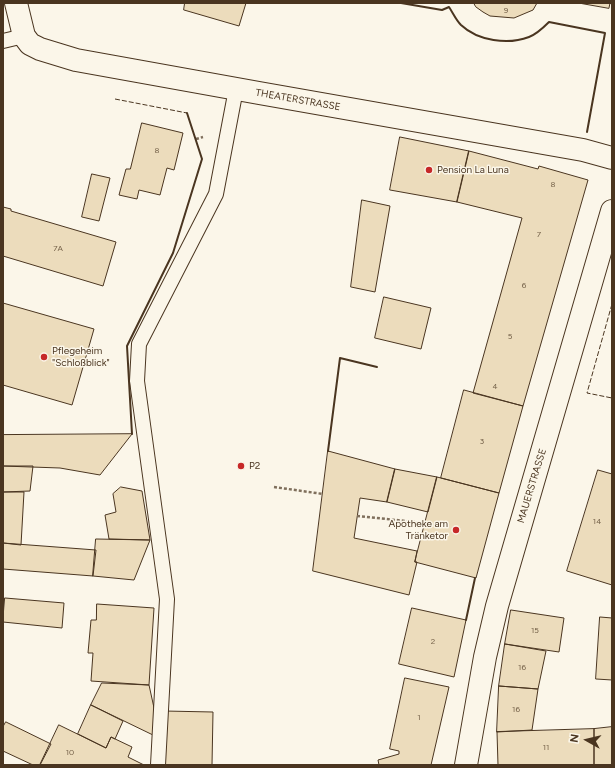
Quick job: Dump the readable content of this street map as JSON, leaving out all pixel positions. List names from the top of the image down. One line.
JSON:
{"streets":{"street":["THEATERSTRASSE","MAUERSTRASSE"]},"places":["Pension La Luna","Pflegeheim \"Schloßblick\"","P2","Apotheke am Tränketor"],"house_numbers":["9","8","8","7","7A","6","5","4","3","14","15","2","16","16","1","11","10"],"north":"left"}
